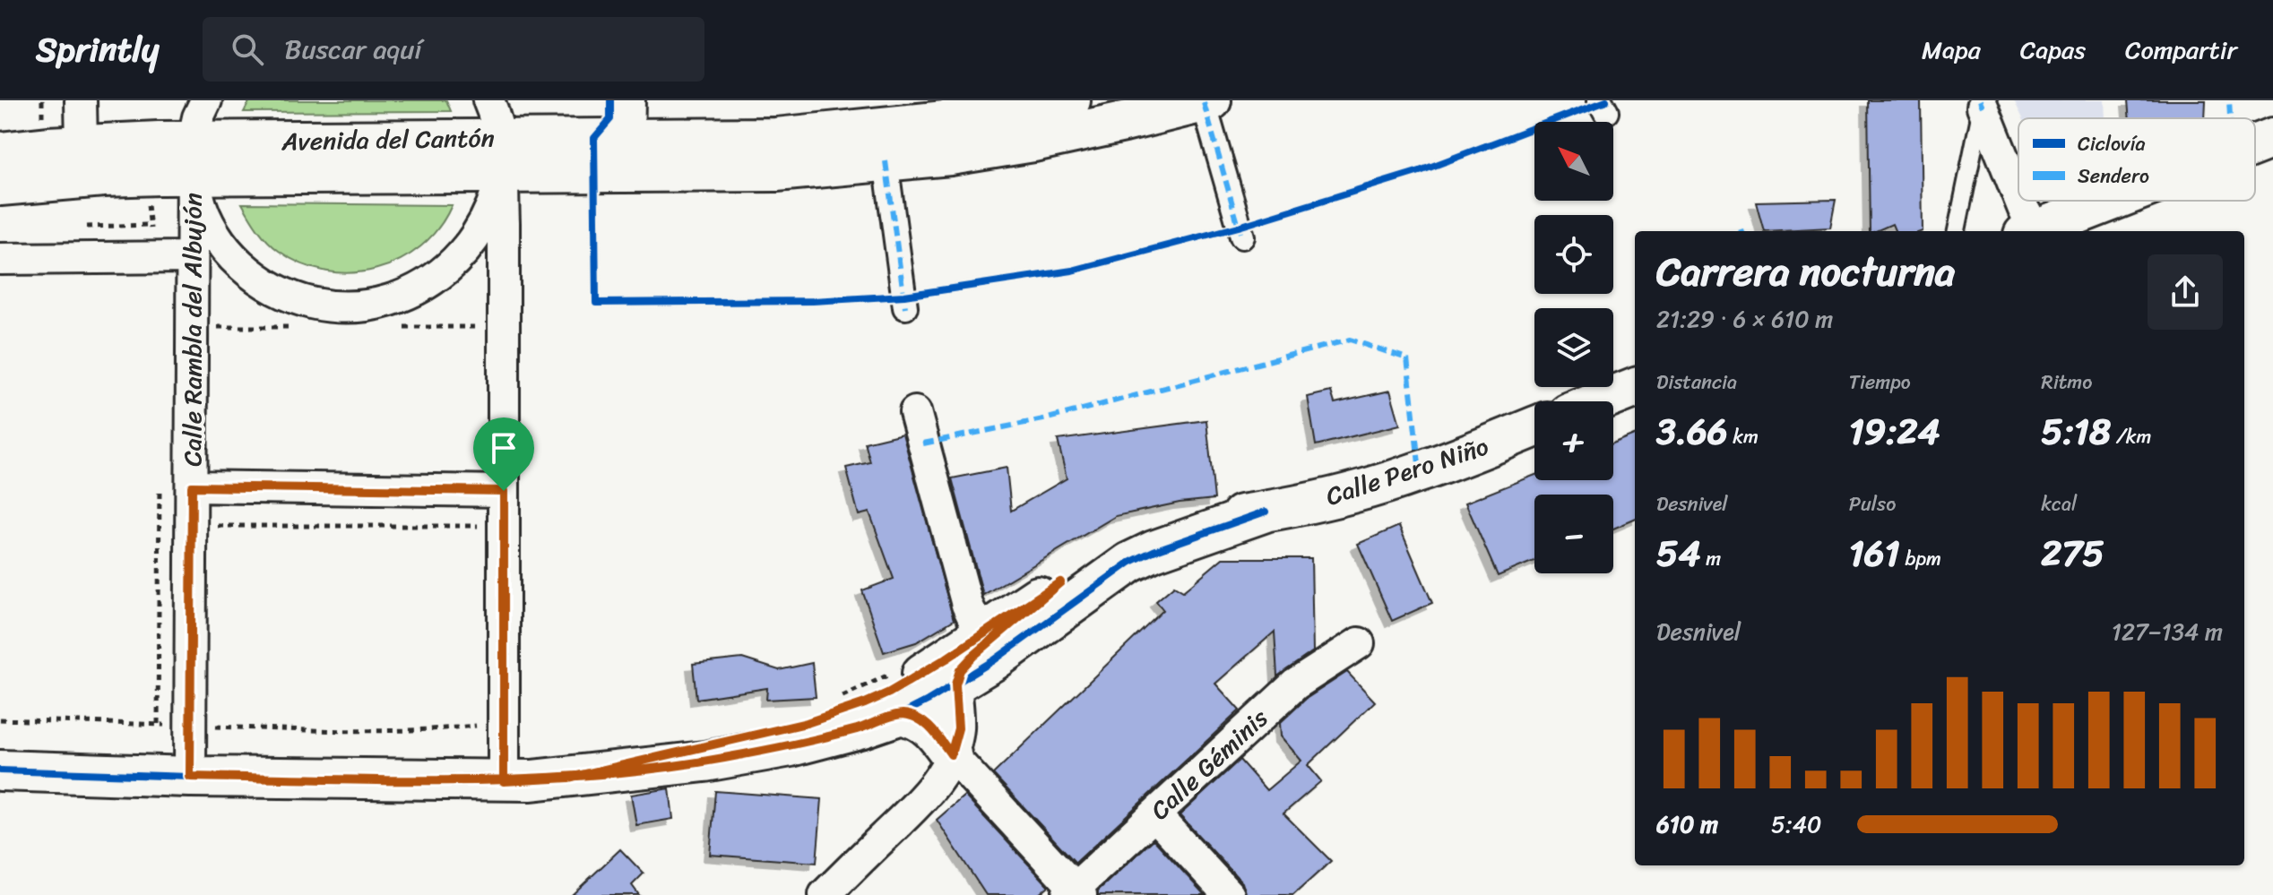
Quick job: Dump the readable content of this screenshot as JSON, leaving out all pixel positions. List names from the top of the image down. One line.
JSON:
{"streets":{"street":["Avenida del Cantón","Calle Rambla del Albujón","Calle Pero Niño","Calle Géminis"]},"crossings":[["Avenida del Cantón","Calle Rambla del Albujón"],["Calle Rambla del Albujón","Calle Pero Niño"]],"legend":["Ciclovía","Sendero"],"north":"top left","page":{"header":"Sprintly","search":"Buscar aquí","nav":["Mapa","Capas","Compartir"],"map_buttons":["+","−"],"heading":["Carrera nocturna","21:29 · 6 × 610 m"],"stats":[["Distancia","3.66 km"],["Tiempo","19:24"],["Ritmo","5:18 /km"],["Desnivel","54 m"],["Pulso","161 bpm"],["kcal","275"]],"chart":["Desnivel","127–134 m"],"list":[{"name":"610 m","note":"5:40"}]}}
